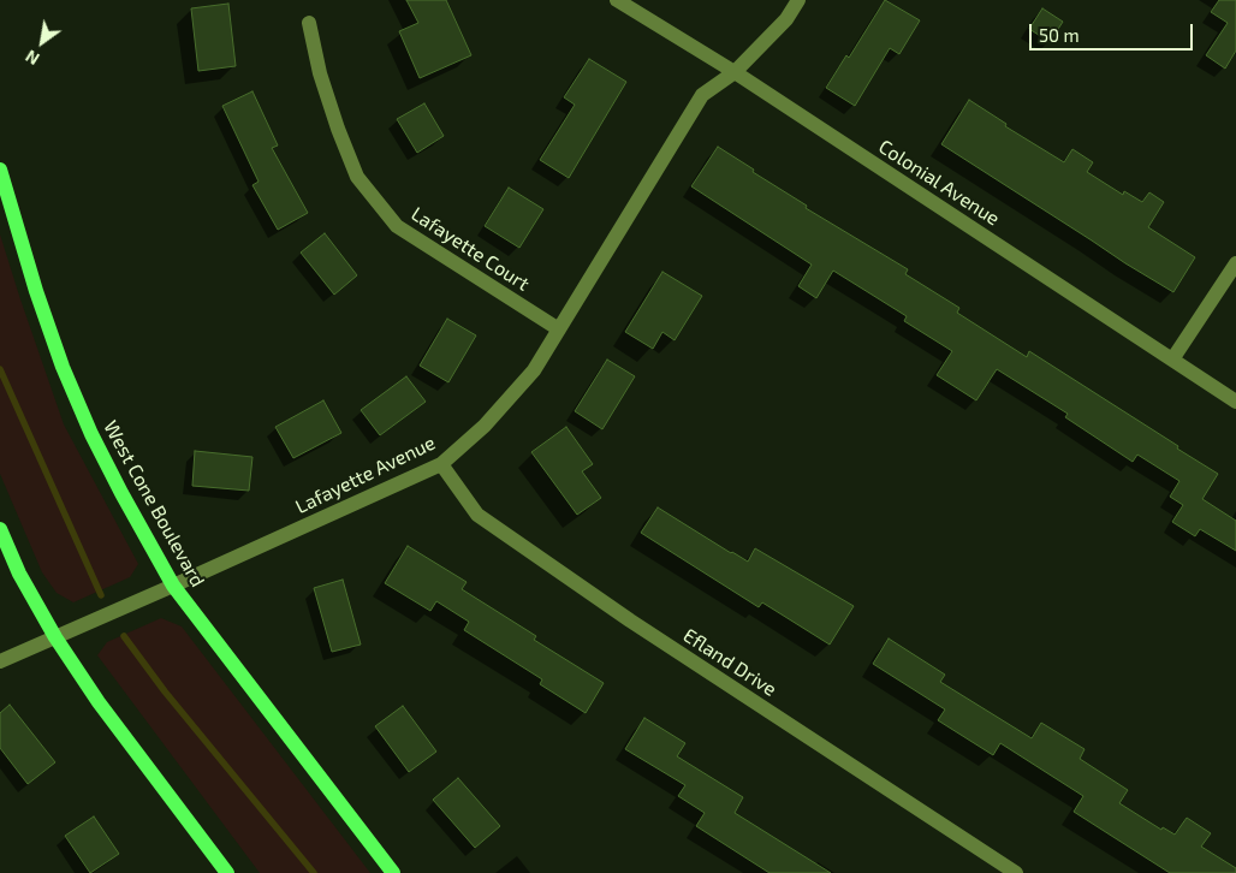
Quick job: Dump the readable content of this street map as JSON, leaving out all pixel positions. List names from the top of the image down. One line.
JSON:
{"streets":{"main road":["West Cone Boulevard"],"street":["Colonial Avenue","Lafayette Court","Lafayette Avenue","Efland Drive"]},"crossings":[["Colonial Avenue","Lafayette Avenue"],["Lafayette Court","Lafayette Avenue"],["Lafayette Avenue","West Cone Boulevard"],["Lafayette Avenue","Efland Drive"]],"scale_bar":"50 m","north":"bottom left"}
